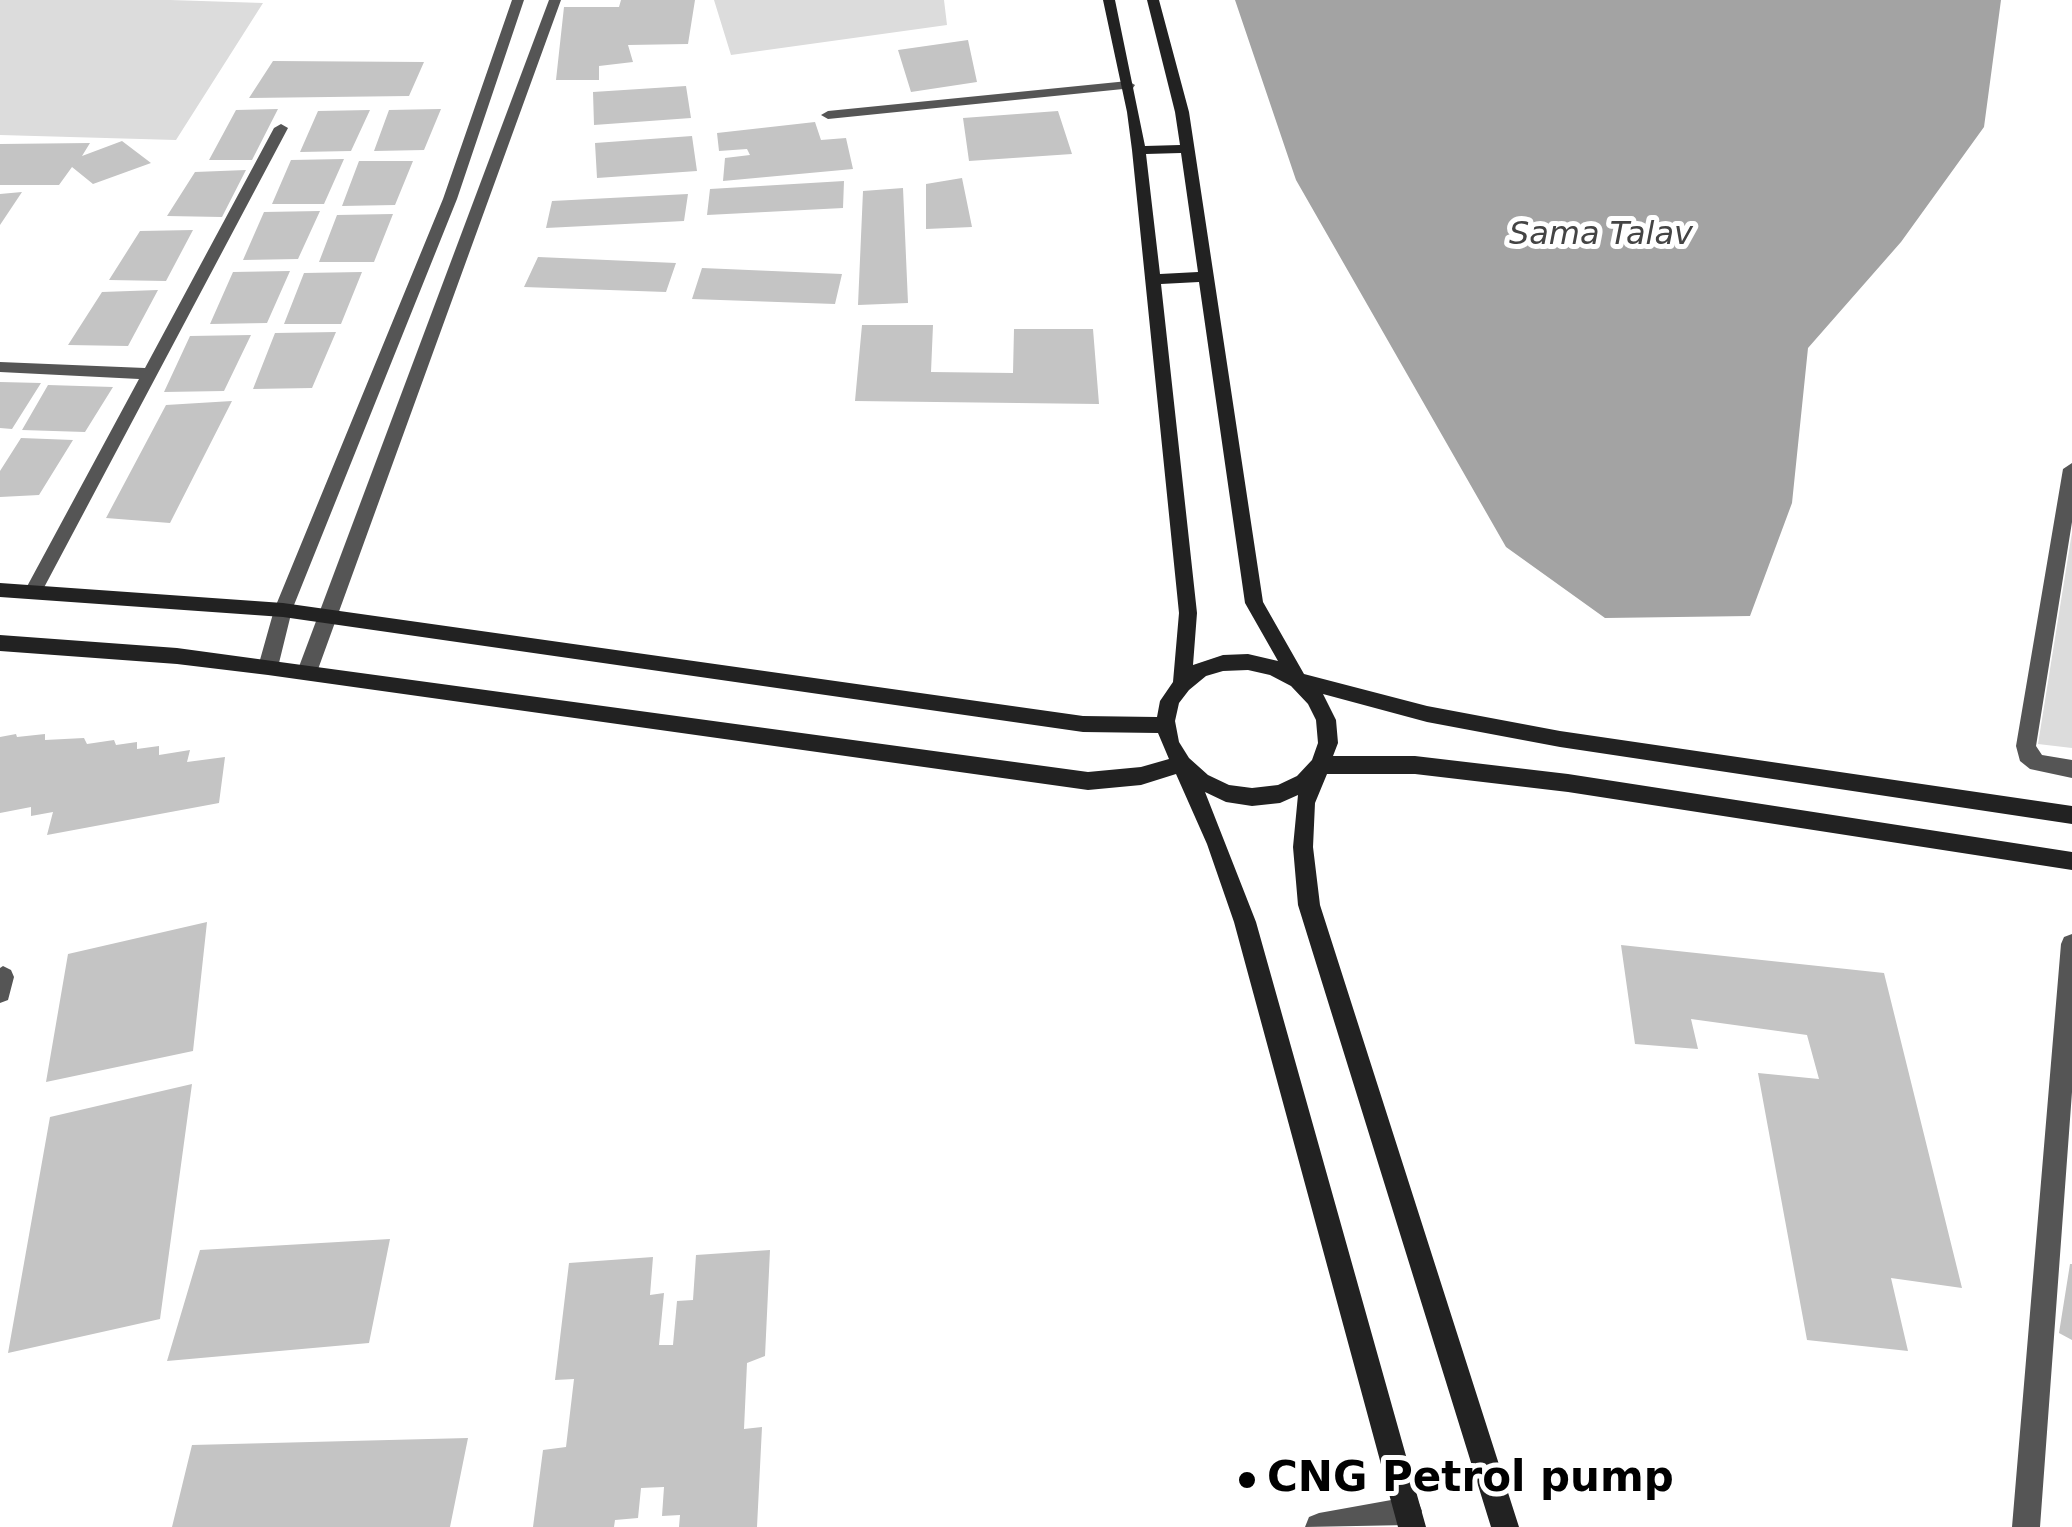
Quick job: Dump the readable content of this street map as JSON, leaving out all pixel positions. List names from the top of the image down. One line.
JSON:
{"water":["Sama Talav"],"places":["CNG Petrol pump"]}
